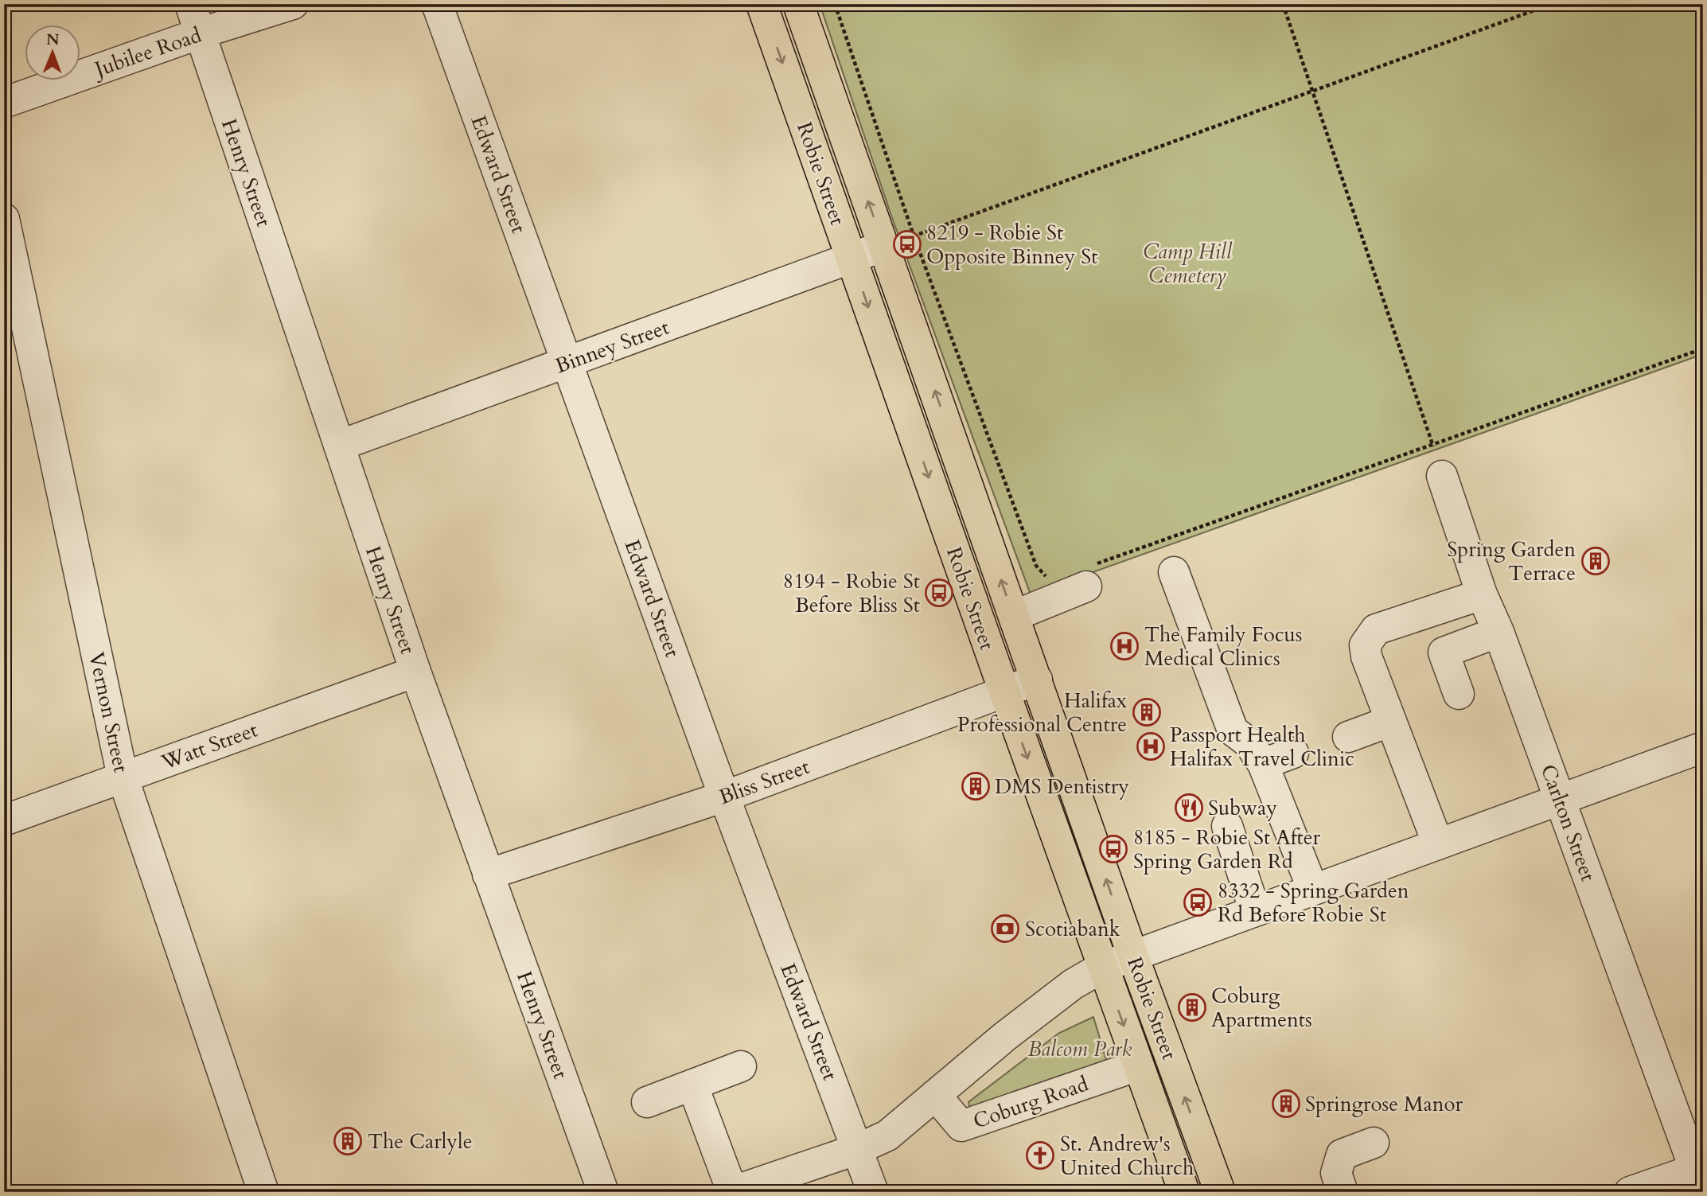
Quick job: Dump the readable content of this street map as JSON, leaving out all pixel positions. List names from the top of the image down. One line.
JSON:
{"streets":{"main road":["Robie Street"],"street":["Jubilee Road","Henry Street","Edward Street","Binney Street","Vernon Street","Watt Street","Bliss Street","Carlton Street","Coburg Road"]},"crossings":[["Jubilee Road","Henry Street"],["Henry Street","Binney Street"],["Henry Street","Watt Street"],["Henry Street","Bliss Street"],["Robie Street","Binney Street"],["Robie Street","Bliss Street"],["Robie Street","Coburg Road"],["Edward Street","Binney Street"],["Edward Street","Bliss Street"],["Vernon Street","Watt Street"]],"parks":["Camp Hill Cemetery","Balcom Park"],"places":{"bus stop":["8219 - Robie St Opposite Binney St","8194 - Robie St Before Bliss St","8185 - Robie St After Spring Garden Rd","8332 - Spring Garden Rd Before Robie St"],"building":["Spring Garden Terrace","Halifax Professional Centre","DMS Dentistry","Coburg Apartments","Springrose Manor","The Carlyle"],"hospital":["The Family Focus Medical Clinics","Passport Health Halifax Travel Clinic"],"restaurant":["Subway"],"bank":["Scotiabank"],"church":["St. Andrew's United Church"]},"north":"top"}
